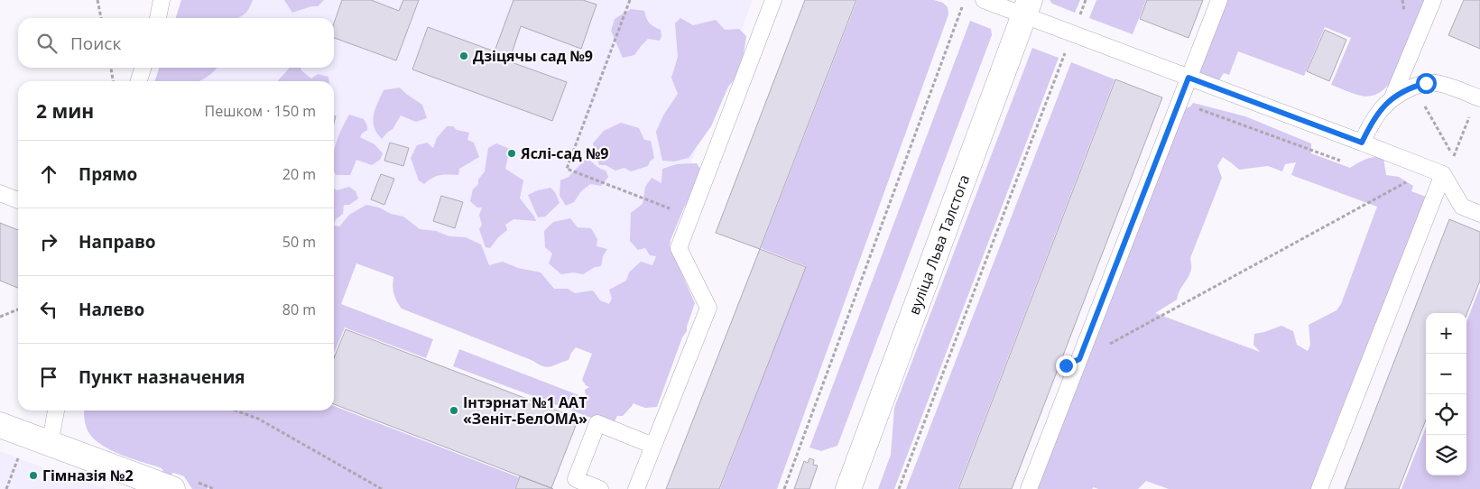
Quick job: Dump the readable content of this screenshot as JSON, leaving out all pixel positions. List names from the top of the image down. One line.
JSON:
{"streets":{"main road":["вуліца Льва Талстога"]},"places":["Дзіцячы сад №9","Яслі-сад №9","Інтэрнат №1 ААТ «Зеніт-БелОМА»","Гімназія №2"],"page":{"search":"Поиск","heading":["2 мин","Пешком · 150 m"],"list":[["Прямо","20 m"],["Направо","50 m"],["Налево","80 m"],"Пункт назначения"],"map_buttons":["+","−"]}}
